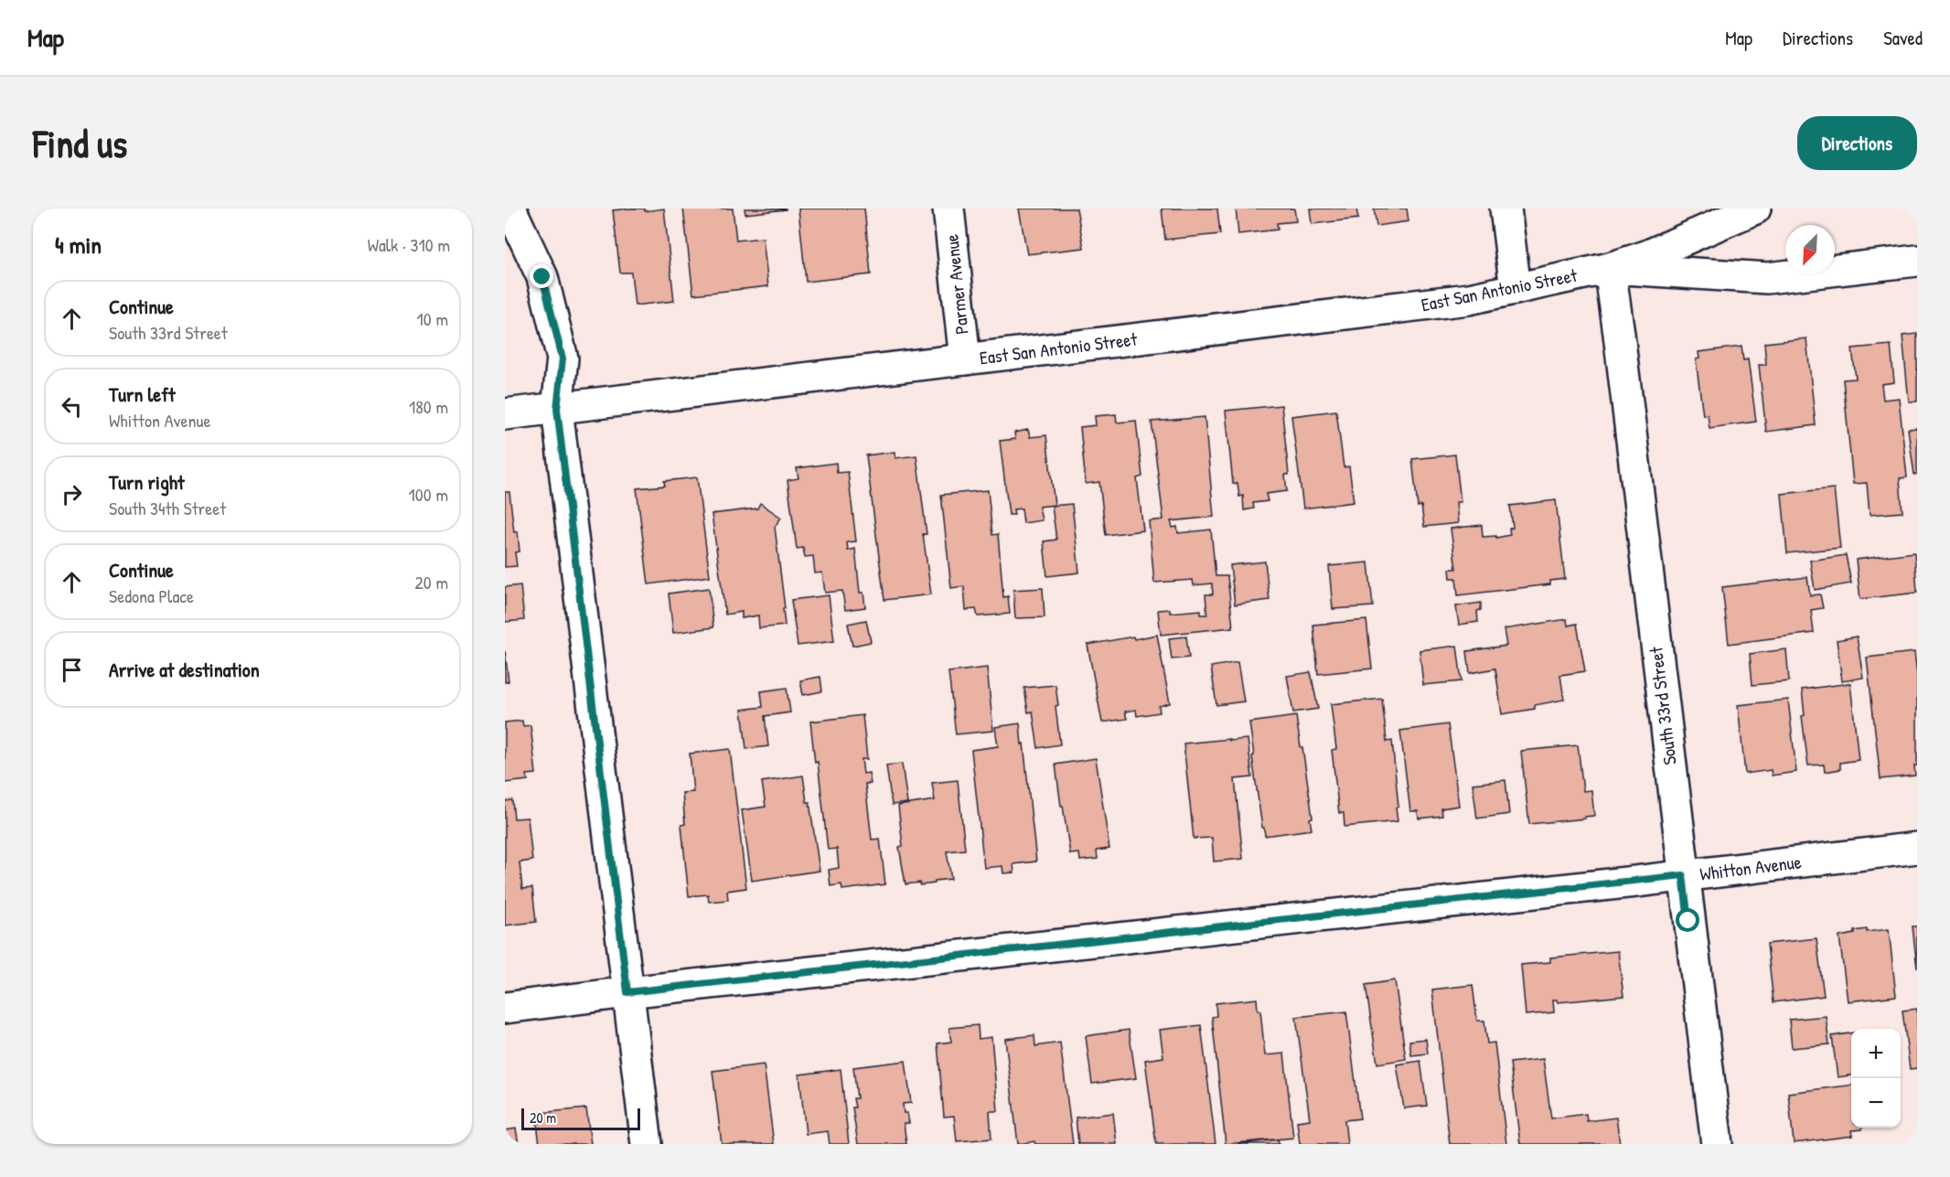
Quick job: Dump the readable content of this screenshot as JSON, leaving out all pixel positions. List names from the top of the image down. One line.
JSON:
{"streets":{"street":["Parmer Avenue","East San Antonio Street","South 33rd Street","Whitton Avenue"]},"crossings":[["Parmer Avenue","East San Antonio Street"],["East San Antonio Street","South 33rd Street"],["South 33rd Street","Whitton Avenue"]],"scale_bar":"20 m","north":"bottom left","page":{"header":"Map","nav":["Map","Directions","Saved"],"buttons":"Directions","title":"Find us","heading":["4 min","Walk · 310 m"],"list":[["Continue","South 33rd Street","10 m"],["Turn left","Whitton Avenue","180 m"],["Turn right","South 34th Street","100 m"],["Continue","Sedona Place","20 m"],"Arrive at destination"],"map_buttons":["+","−"],"scale":"20 m"}}
